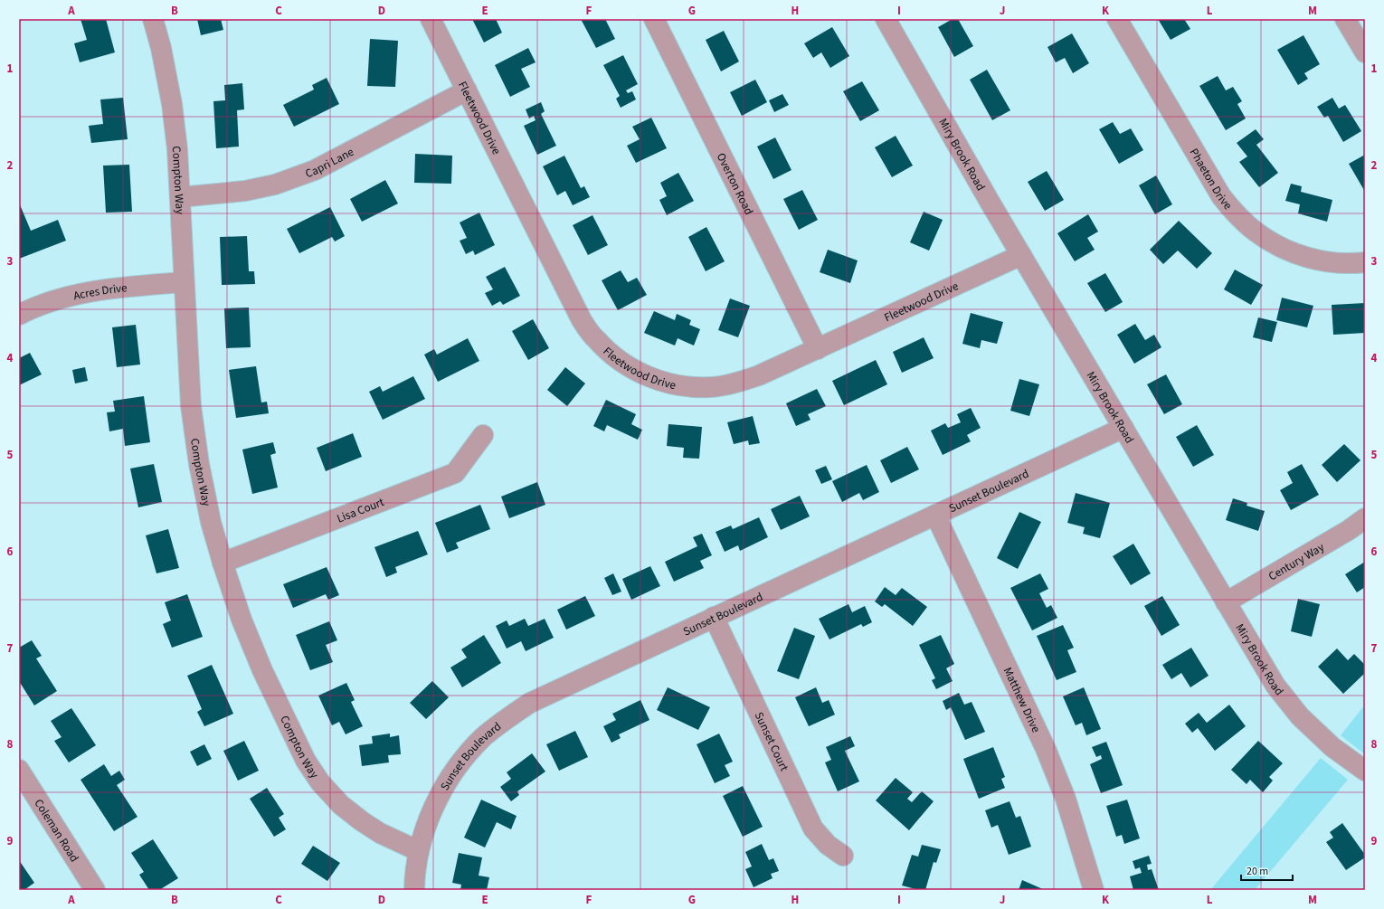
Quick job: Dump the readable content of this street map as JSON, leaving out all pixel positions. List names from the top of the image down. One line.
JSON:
{"streets":{"street":["Fleetwood Drive","Miry Brook Road","Capri Lane","Phaeton Drive","Compton Way","Overton Road","Acres Drive","Sunset Boulevard","Lisa Court","Century Way","Matthew Drive","Sunset Court","Coleman Road"]},"crossings":[["Fleetwood Drive","Miry Brook Road"],["Fleetwood Drive","Capri Lane"],["Fleetwood Drive","Overton Road"],["Miry Brook Road","Sunset Boulevard"],["Miry Brook Road","Century Way"],["Capri Lane","Compton Way"],["Compton Way","Acres Drive"],["Compton Way","Sunset Boulevard"],["Compton Way","Lisa Court"],["Sunset Boulevard","Matthew Drive"],["Sunset Boulevard","Sunset Court"]],"scale_bar":"20 m","grid":{"columns":["A","B","C","D","E","F","G","H","I","J","K","L","M"],"rows":["1","2","3","4","5","6","7","8","9"]}}
